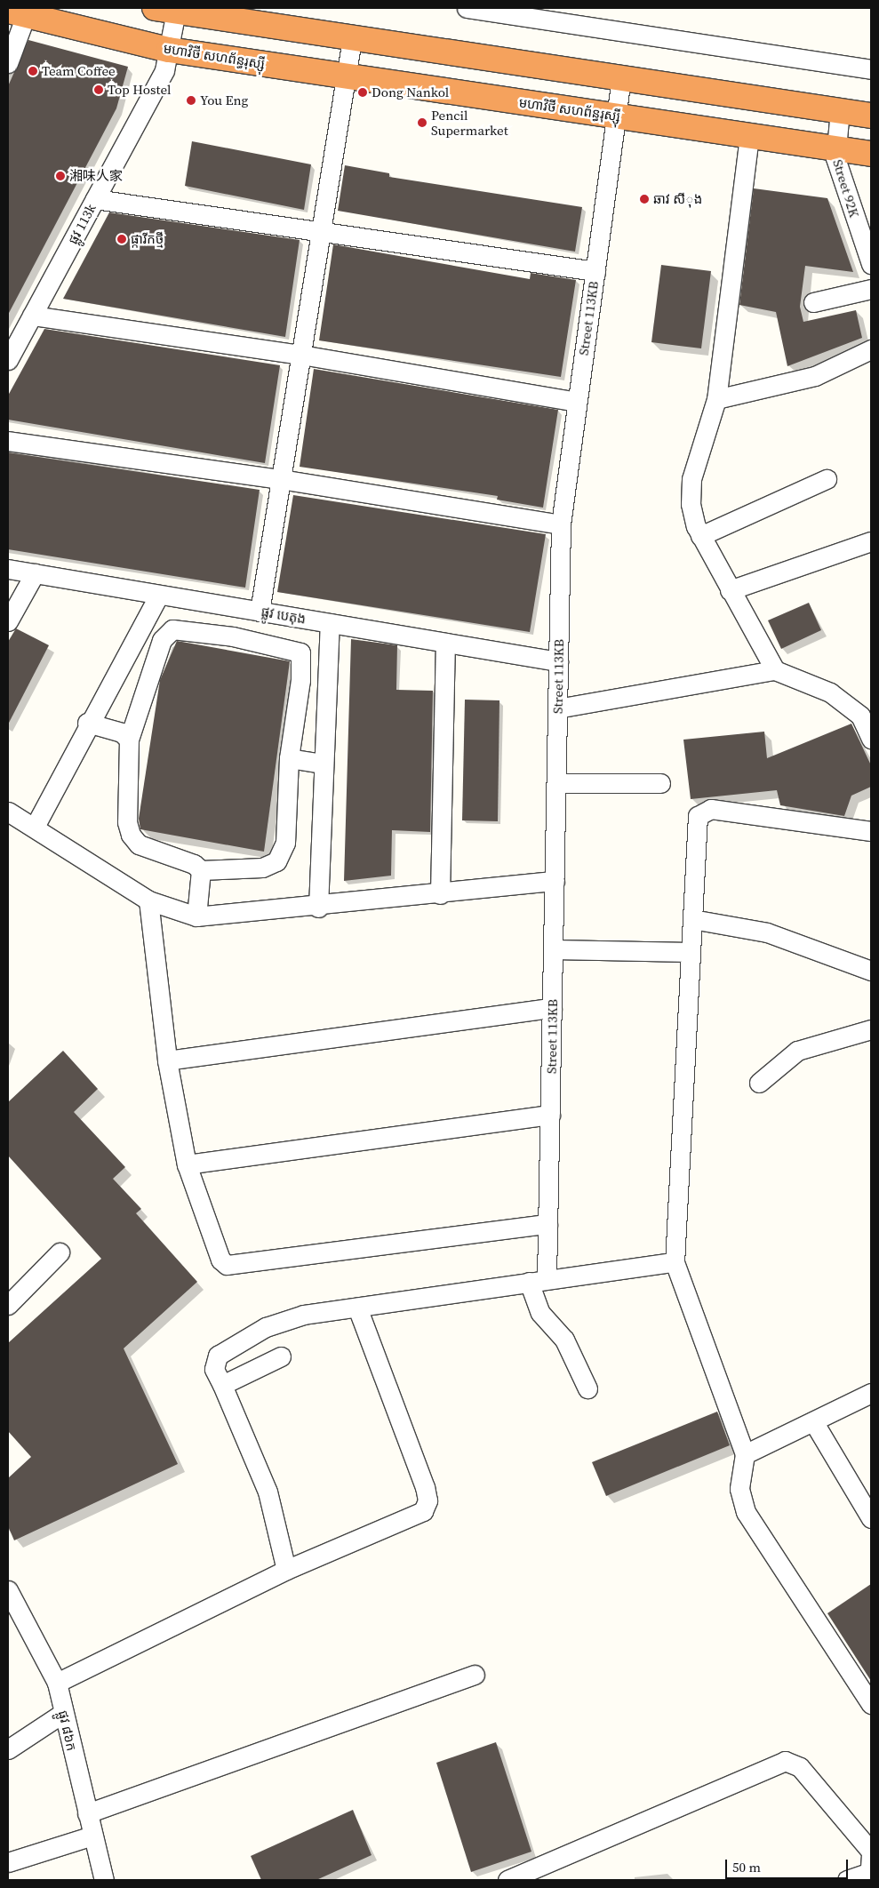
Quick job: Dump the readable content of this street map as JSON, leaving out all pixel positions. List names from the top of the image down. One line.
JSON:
{"streets":{"highway":["មហាវិថី សហព័ន្ធរុស្ស៊ី"],"street":["Street 92K","ផ្លូវ 113k","Street 113KB","ផ្លូវ បេតុង","ផ្លូវ ៨៦ក"]},"crossings":[["មហាវិថី សហព័ន្ធរុស្ស៊ី","Street 92K"],["មហាវិថី សហព័ន្ធរុស្ស៊ី","ផ្លូវ 113k"],["មហាវិថី សហព័ន្ធរុស្ស៊ី","Street 113KB"],["Street 113KB","ផ្លូវ បេតុង"]],"places":["Team Coffee","Top Hostel","Dong Nankol","You Eng","Pencil Supermarket","湘味人家","ឆាវ សីុង","ផ្ការីកថ្មី"],"scale_bar":"50 m"}
